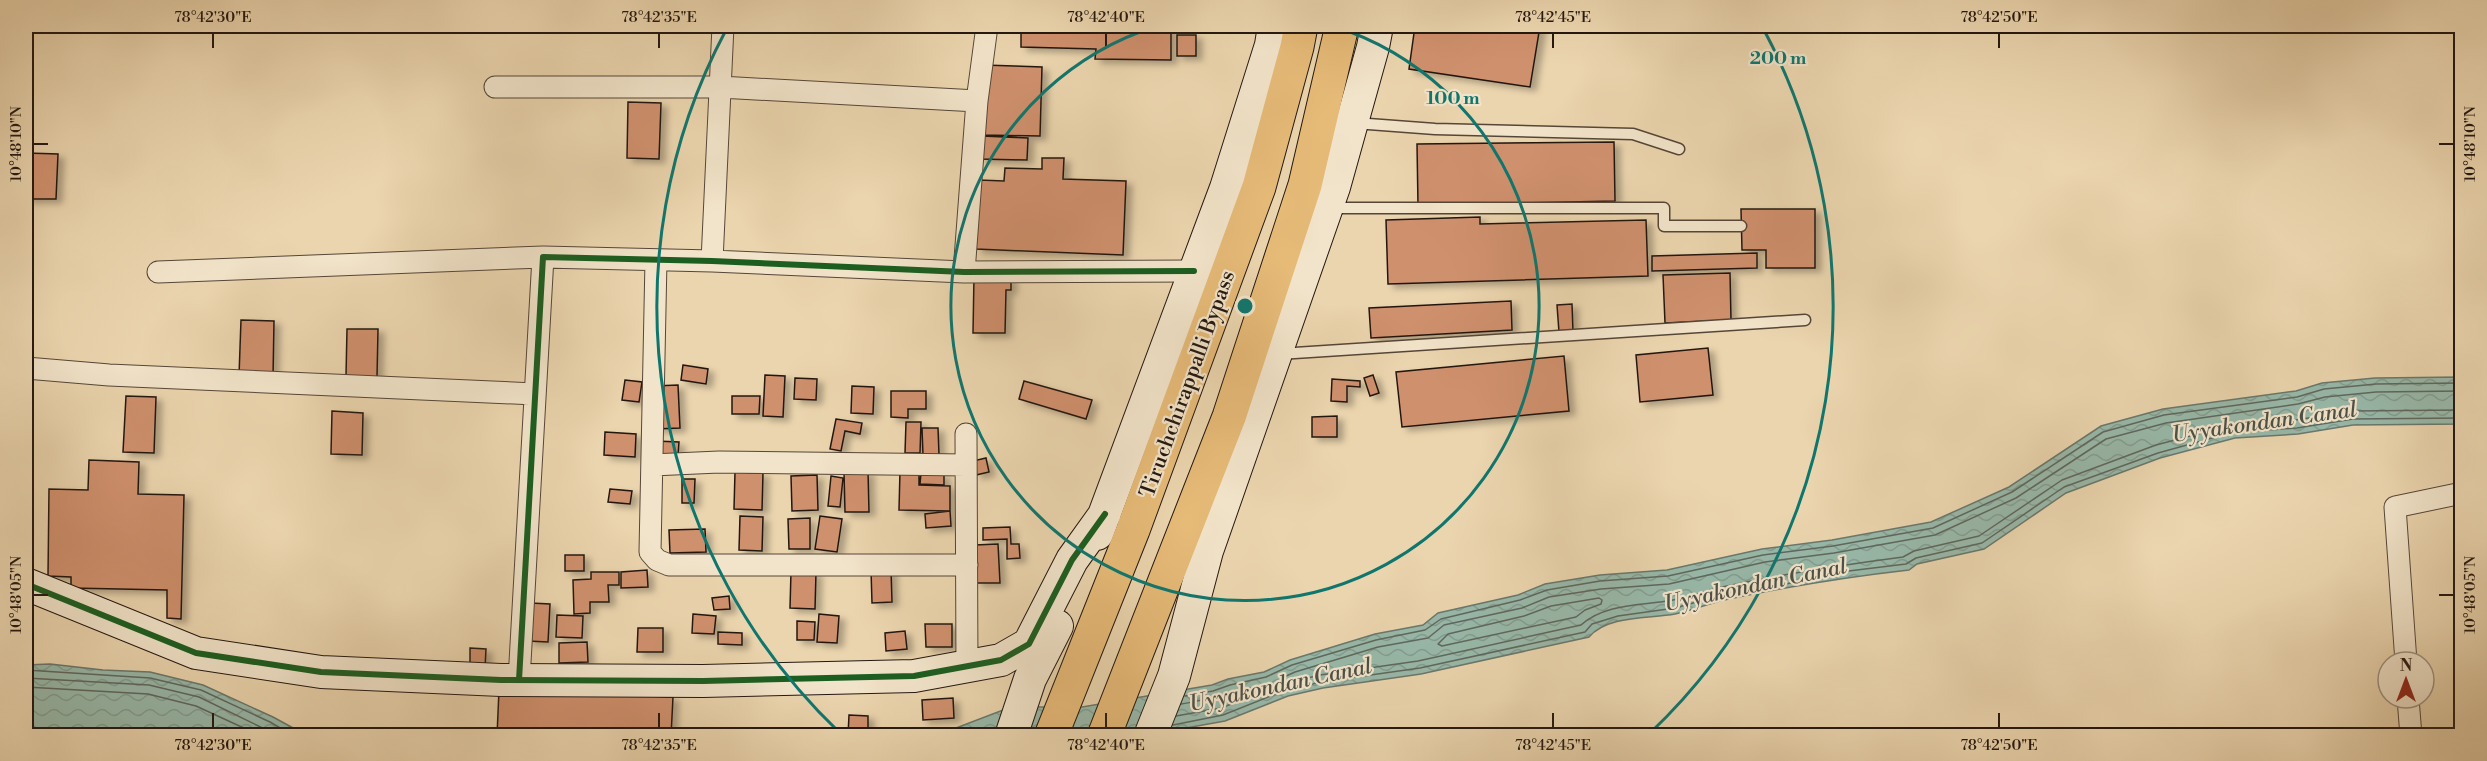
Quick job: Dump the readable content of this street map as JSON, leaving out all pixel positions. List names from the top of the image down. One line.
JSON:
{"streets":{"highway":["Tiruchchirappalli Bypass"]},"water":["Uyyakondan Canal"],"north":"top","coordinates":["78°42'30\"E","78°42'35\"E","78°42'40\"E","78°42'45\"E","78°42'50\"E","10°48'10\"N","10°48'05\"N"],"rings":["200 m","100 m"]}
